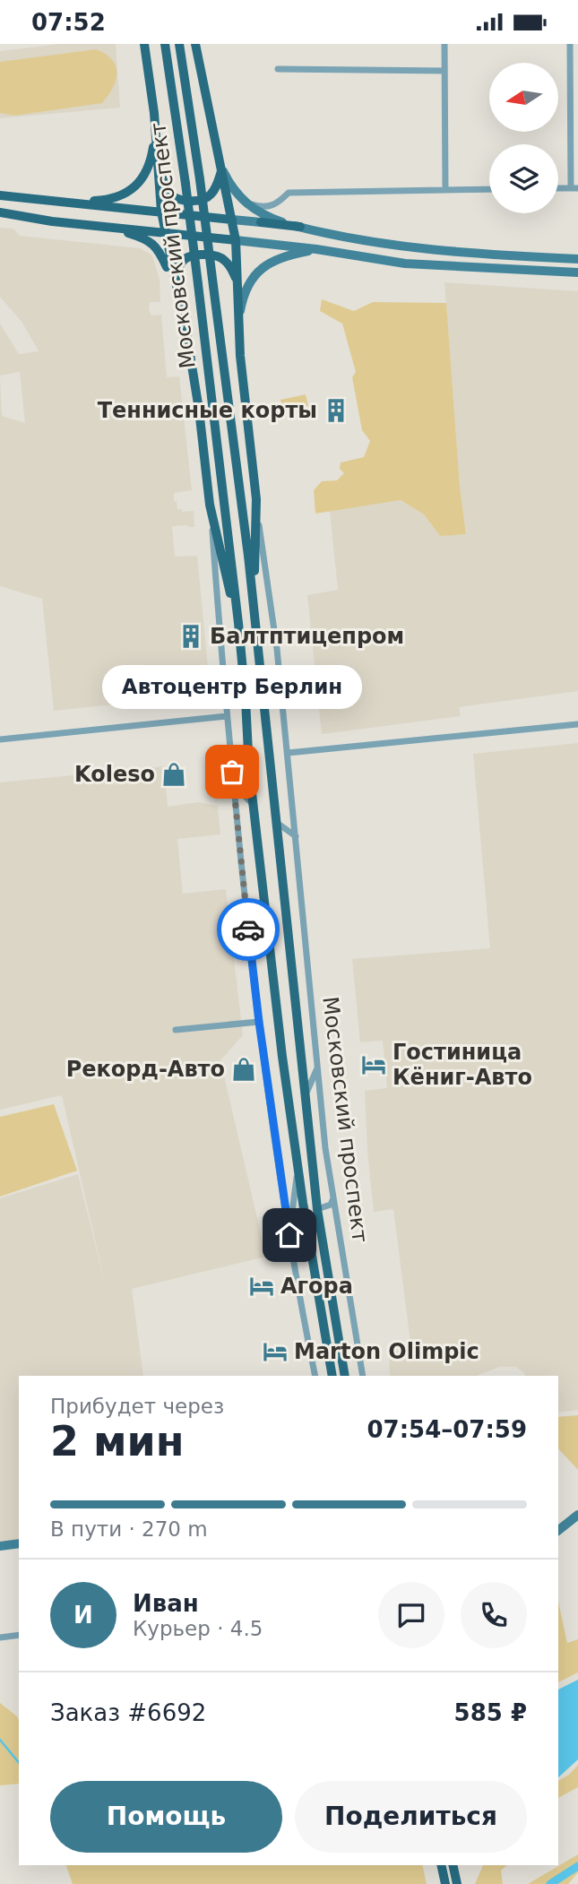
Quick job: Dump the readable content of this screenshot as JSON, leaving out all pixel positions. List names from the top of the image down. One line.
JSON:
{"streets":{"main road":["Московский проспект"]},"places":{"building":["Теннисные корты","Балтптицепром"],"other":["Автоцентр Берлин"],"shop":["Koleso","Рекорд-Авто"],"hotel":["Гостиница Кёниг-Авто","Агора","Marton Olimpic"]},"north":"left","page":{"status":"07:52","bubble":"Автоцентр Берлин","heading":["2 мин","Прибудет через","07:54–07:59"],"panel":["Иван","Курьер · 4.5","Заказ #6692","585 ₽"],"bar":"В пути · 270 m","round":"И","buttons":["Помощь","Поделиться"]}}
